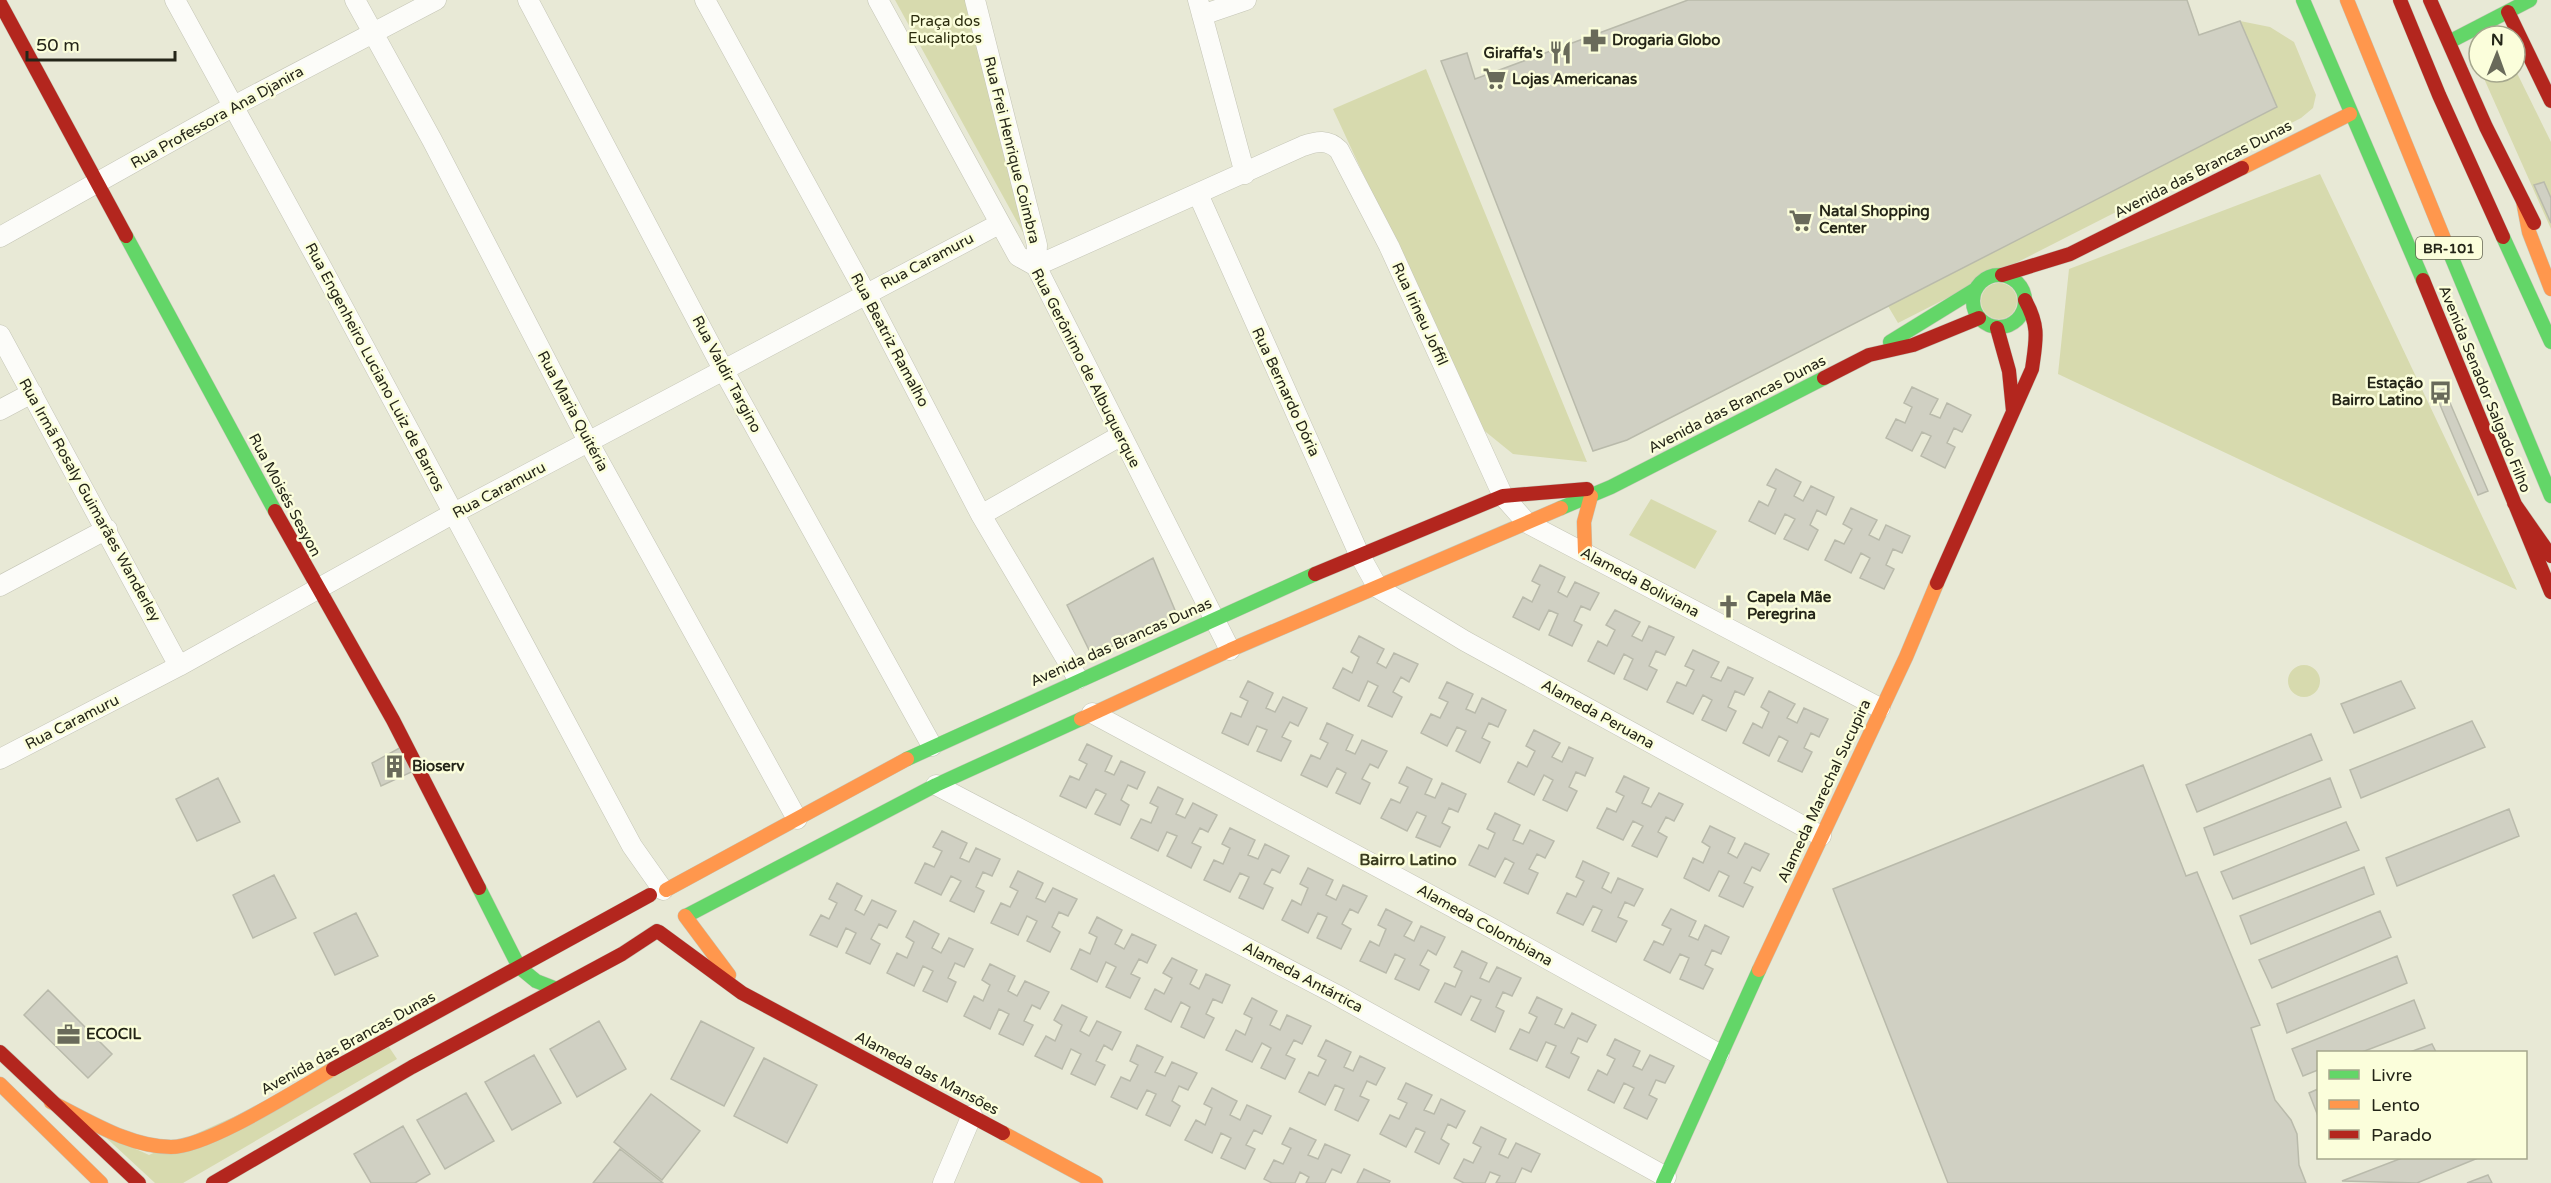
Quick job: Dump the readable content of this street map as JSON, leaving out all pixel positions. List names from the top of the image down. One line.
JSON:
{"streets":{"main road":["Avenida das Brancas Dunas","BR-101","Avenida Senador Salgado Filho","Rua Moisés Sesyon","Alameda Marechal Sucupira","Alameda das Mansões"],"street":["Rua Professora Ana Djanira","Rua Frei Henrique Coimbra","Rua Caramuru","Rua Irineu Joffil","Rua Beatriz Ramalho","Rua Engenheiro Luciano Luiz de Barros","Rua Gerônimo de Albuquerque","Rua Valdir Targino","Rua Bernardo Dória","Rua Maria Quitéria","Rua Irmã Rosaly Guimarães Wanderley","Alameda Boliviana","Alameda Peruana","Alameda Colombiana","Alameda Antártica"]},"crossings":[["Rua Professora Ana Djanira","Rua Engenheiro Luciano Luiz de Barros"],["Rua Professora Ana Djanira","Rua Maria Quitéria"],["Rua Professora Ana Djanira","Rua Moisés Sesyon"],["Rua Frei Henrique Coimbra","Rua Gerônimo de Albuquerque"],["Avenida das Brancas Dunas","Rua Irineu Joffil"],["Avenida das Brancas Dunas","Rua Beatriz Ramalho"],["Avenida das Brancas Dunas","Rua Engenheiro Luciano Luiz de Barros"],["Avenida das Brancas Dunas","Rua Gerônimo de Albuquerque"],["Avenida das Brancas Dunas","Rua Valdir Targino"],["Avenida das Brancas Dunas","Avenida Senador Salgado Filho"],["Avenida das Brancas Dunas","Rua Bernardo Dória"],["Avenida das Brancas Dunas","Rua Maria Quitéria"],["Avenida das Brancas Dunas","Rua Moisés Sesyon"],["Avenida das Brancas Dunas","Alameda Boliviana"],["Avenida das Brancas Dunas","Alameda Peruana"],["Avenida das Brancas Dunas","Alameda Marechal Sucupira"],["Avenida das Brancas Dunas","Alameda Colombiana"],["Avenida das Brancas Dunas","Alameda Antártica"],["Avenida das Brancas Dunas","Alameda das Mansões"],["Rua Caramuru","Rua Beatriz Ramalho"],["Rua Caramuru","Rua Engenheiro Luciano Luiz de Barros"],["Rua Caramuru","Rua Gerônimo de Albuquerque"],["Rua Caramuru","Rua Valdir Targino"],["Rua Caramuru","Rua Maria Quitéria"],["Rua Caramuru","Rua Moisés Sesyon"],["Rua Caramuru","Rua Irmã Rosaly Guimarães Wanderley"],["Rua Irineu Joffil","Alameda Boliviana"],["Rua Engenheiro Luciano Luiz de Barros","Alameda das Mansões"],["Rua Bernardo Dória","Alameda Peruana"],["Alameda Boliviana","Alameda Marechal Sucupira"],["Alameda Peruana","Alameda Marechal Sucupira"],["Alameda Marechal Sucupira","Alameda Colombiana"],["Alameda Marechal Sucupira","Alameda Antártica"]],"districts":["Bairro Latino"],"parks":["Praça dos Eucaliptos"],"places":{"pharmacy":["Drogaria Globo"],"restaurant":["Giraffa's"],"supermarket":["Lojas Americanas","Natal Shopping Center"],"bus stop":["Estação Bairro Latino"],"church":["Capela Mãe Peregrina"],"building":["Bioserv"],"office":["ECOCIL"]},"legend":["Livre","Lento","Parado"],"scale_bar":"50 m","north":"top"}
